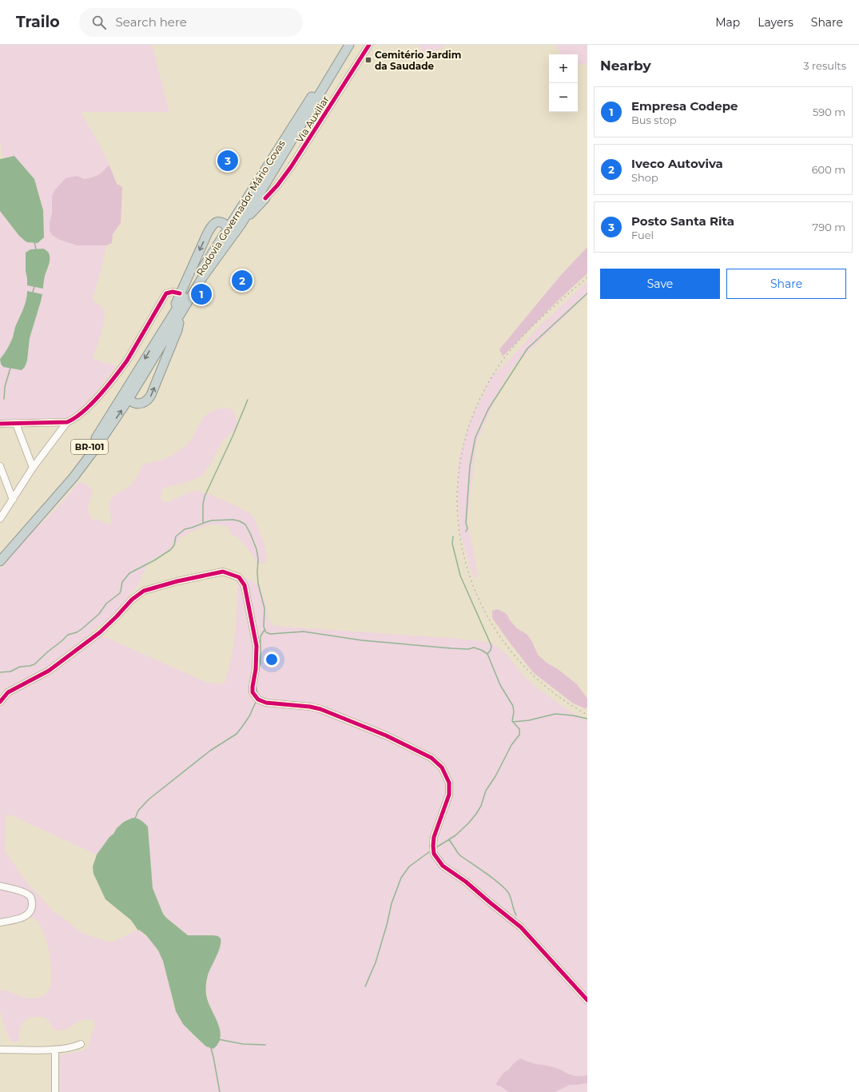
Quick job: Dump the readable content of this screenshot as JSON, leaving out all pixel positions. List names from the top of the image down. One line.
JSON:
{"streets":{"highway":["Rodovia Governador Mário Covas","BR-101"],"street":["Via Auxiliar"]},"crossings":[["Via Auxiliar","Rodovia Governador Mário Covas"]],"places":{"transit":["Cemitério Jardim da Saudade"]},"page":{"header":"Trailo","search":"Search here","nav":["Map","Layers","Share"],"heading":["Nearby","3 results"],"map_buttons":["+","−"],"list":[{"mark":"1","name":"Empresa Codepe","note":"Bus stop","value":"590 m"},{"mark":"2","name":"Iveco Autoviva","note":"Shop","value":"600 m"},{"mark":"3","name":"Posto Santa Rita","note":"Fuel","value":"790 m"}],"pins":["3","2","1"],"buttons":["Save","Share"]}}
